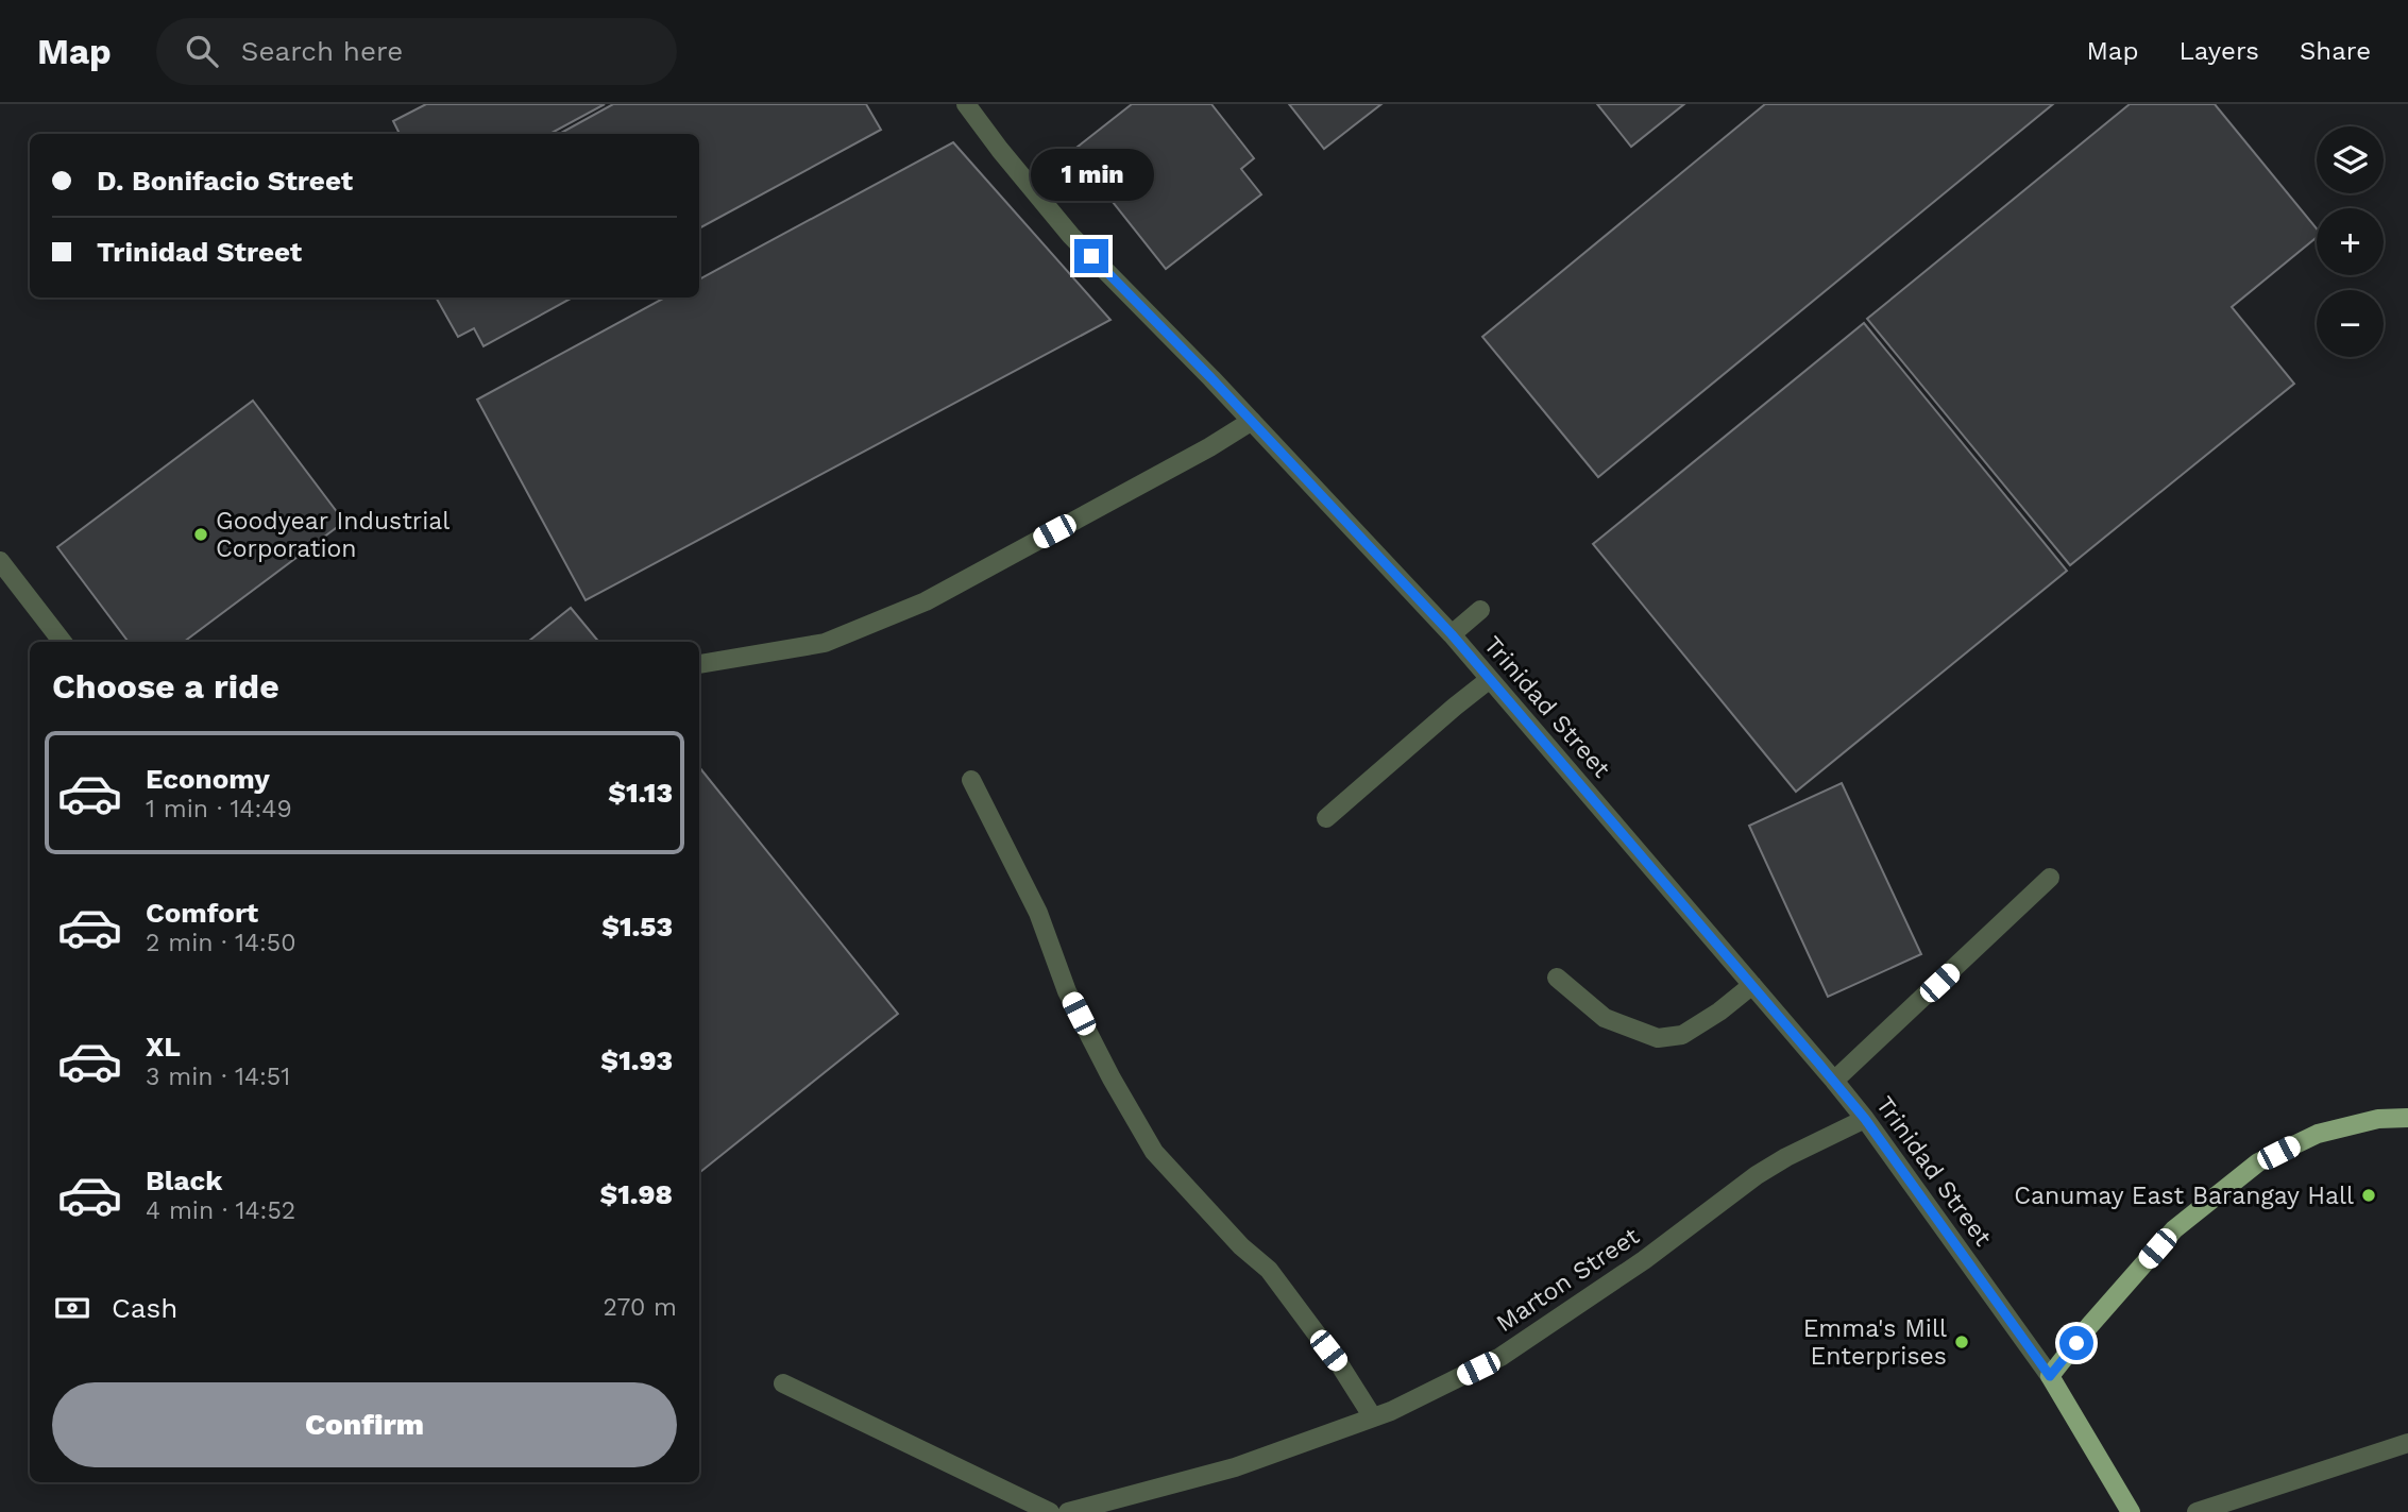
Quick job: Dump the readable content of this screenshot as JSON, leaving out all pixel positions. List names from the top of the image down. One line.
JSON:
{"streets":{"street":["Trinidad Street","Marton Street"]},"crossings":[["Trinidad Street","Marton Street"]],"places":["Goodyear Industrial Corporation","Canumay East Barangay Hall","Emma's Mill Enterprises"],"page":{"header":"Map","search":"Search here","nav":["Map","Layers","Share"],"map_buttons":["+","−"],"banner":["D. Bonifacio Street","Trinidad Street"],"bubble":"1 min","heading":"Choose a ride","list":[{"name":"Economy","note":"1 min · 14:49","value":"$1.13"},{"name":"Comfort","note":"2 min · 14:50","value":"$1.53"},{"name":"XL","note":"3 min · 14:51","value":"$1.93"},{"name":"Black","note":"4 min · 14:52","value":"$1.98"}],"pay":["Cash","270 m"],"buttons":"Confirm"}}
